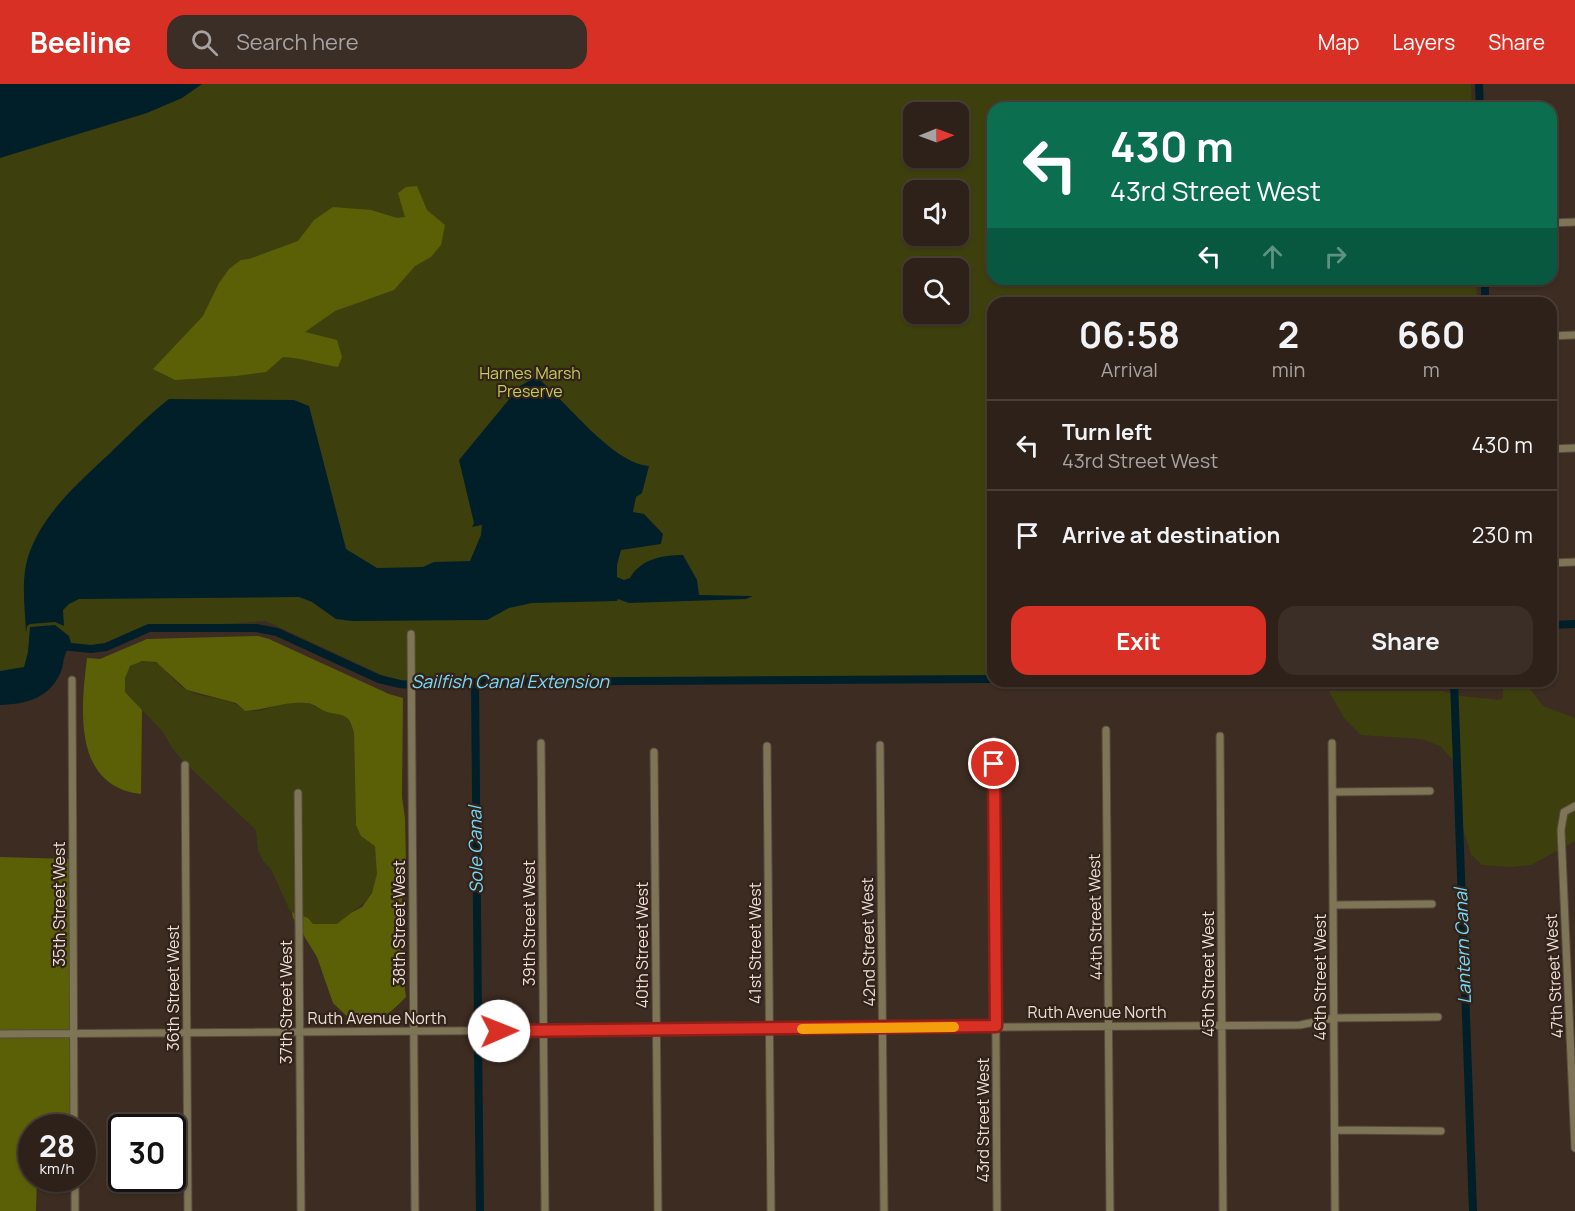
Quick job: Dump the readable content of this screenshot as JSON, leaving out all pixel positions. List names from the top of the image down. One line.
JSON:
{"streets":{"street":["35th Street West","44th Street West","38th Street West","39th Street West","42nd Street West","41st Street West","40th Street West","45th Street West","47th Street West","46th Street West","36th Street West","37th Street West","Ruth Avenue North","43rd Street West"]},"crossings":[["35th Street West","Ruth Avenue North"],["44th Street West","Ruth Avenue North"],["38th Street West","Ruth Avenue North"],["39th Street West","Ruth Avenue North"],["42nd Street West","Ruth Avenue North"],["41st Street West","Ruth Avenue North"],["40th Street West","Ruth Avenue North"],["45th Street West","Ruth Avenue North"],["46th Street West","Ruth Avenue North"],["36th Street West","Ruth Avenue North"],["37th Street West","Ruth Avenue North"],["Ruth Avenue North","43rd Street West"]],"water":["Sailfish Canal Extension","Sole Canal","Lantern Canal"],"parks":["Harnes Marsh Preserve"],"north":"right","page":{"header":"Beeline","search":"Search here","nav":["Map","Layers","Share"],"turn":["430 m","43rd Street West"],"eta":["06:58","Arrival","2","min","660","m"],"list":[{"name":"Turn left","note":"43rd Street West","value":"430 m"},{"name":"Arrive at destination","value":"230 m"}],"buttons":["Exit","Share"],"speed":"28 km/h","limit":"30"}}
